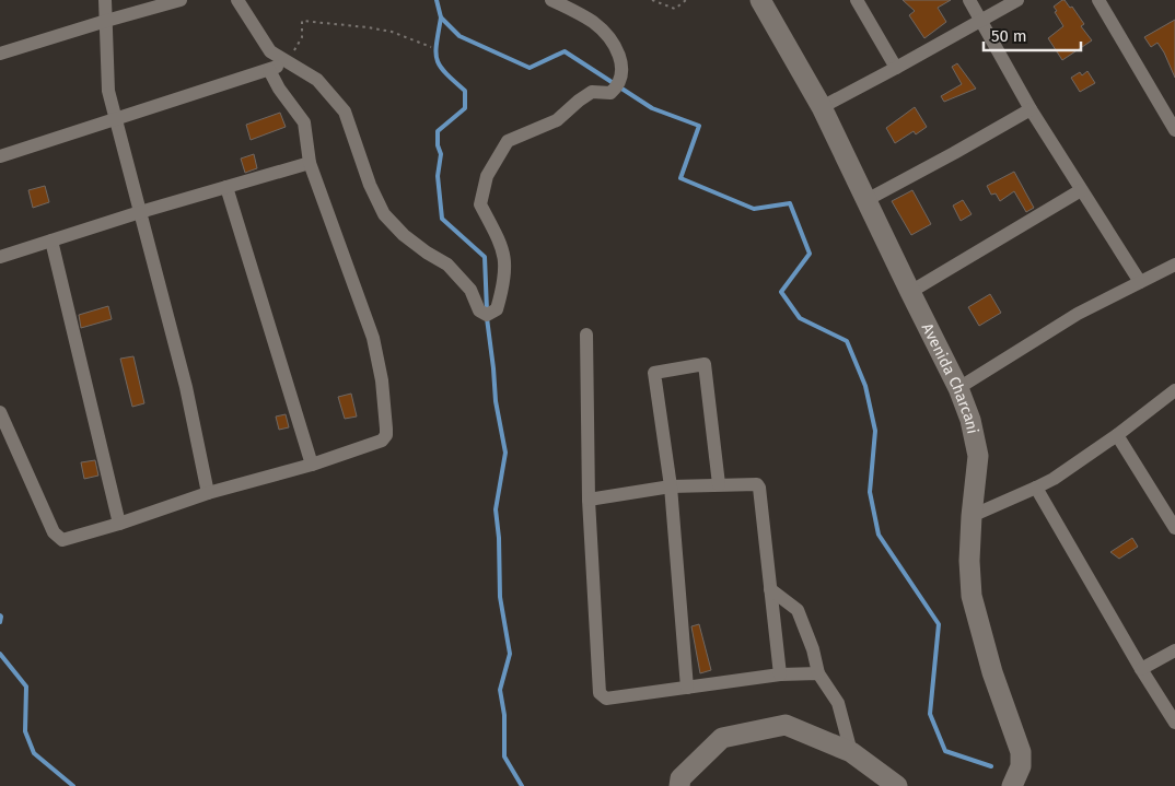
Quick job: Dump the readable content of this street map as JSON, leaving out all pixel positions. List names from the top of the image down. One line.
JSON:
{"streets":{"main road":["Avenida Charcani"]},"scale_bar":"50 m"}
